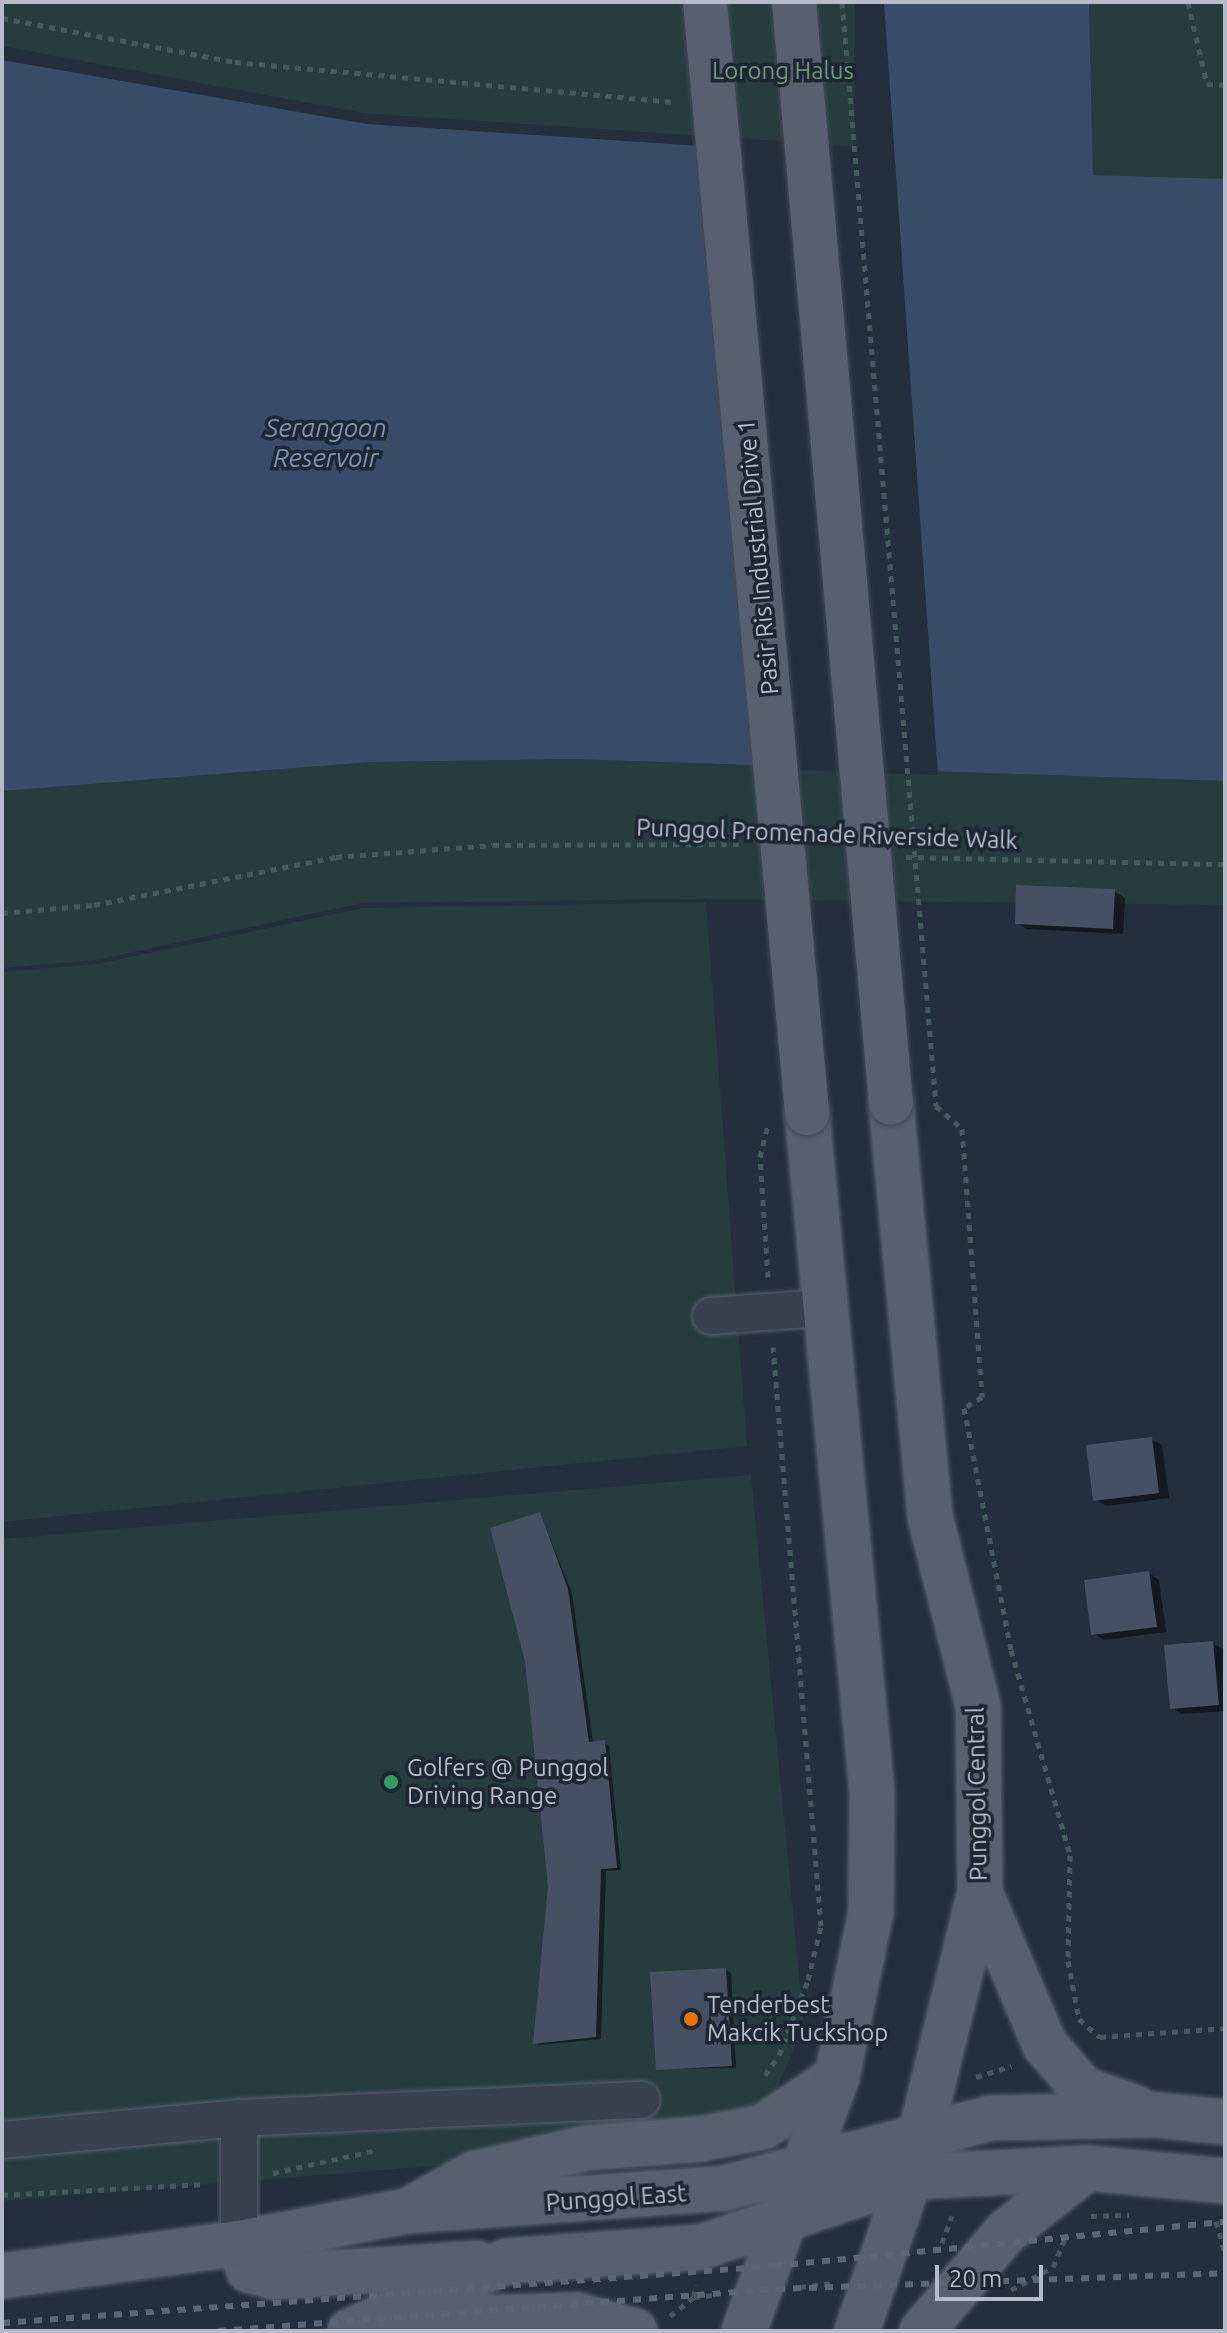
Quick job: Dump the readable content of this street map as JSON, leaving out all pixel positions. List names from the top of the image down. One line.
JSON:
{"streets":{"main road":["Pasir Ris Industrial Drive 1","Punggol Central","Punggol East"],"path":["Punggol Promenade Riverside Walk"]},"crossings":[["Punggol Central","Punggol East"]],"water":["Serangoon Reservoir"],"parks":["Lorong Halus"],"places":["Golfers @ Punggol Driving Range","Tenderbest Makcik Tuckshop"],"scale_bar":"20 m"}
